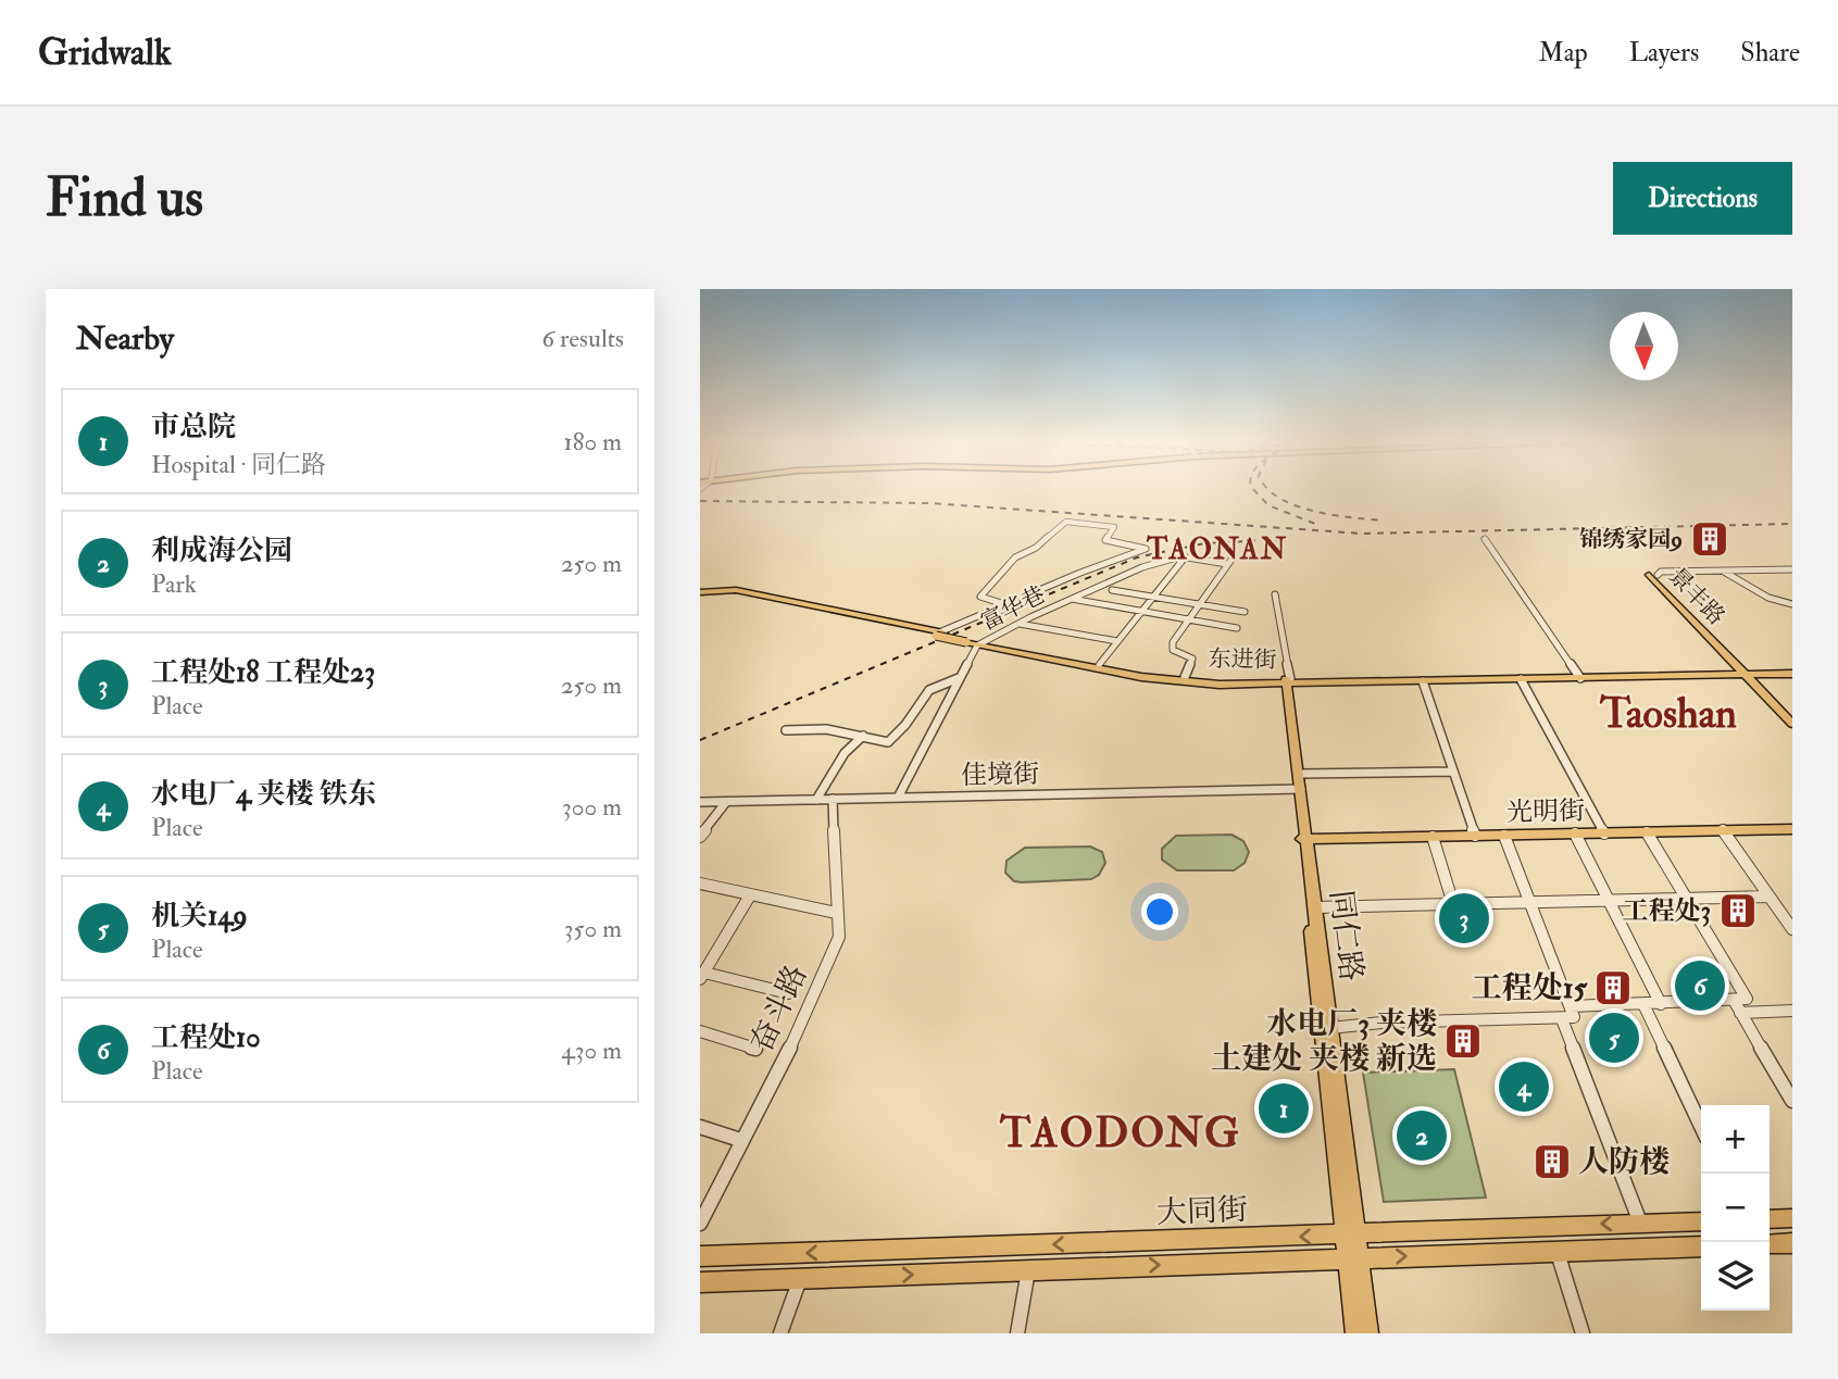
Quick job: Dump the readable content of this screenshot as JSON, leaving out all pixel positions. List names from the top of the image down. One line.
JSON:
{"streets":{"main road":["景丰路","东进街","光明街","同仁路","大同街"],"street":["富华巷","佳境街","奋斗路"]},"crossings":[["景丰路","东进街"],["富华巷","东进街"],["富华巷","佳境街"],["东进街","同仁路"],["佳境街","同仁路"],["佳境街","奋斗路"],["光明街","同仁路"],["同仁路","大同街"]],"districts":["TAONAN","Taoshan","TAODONG"],"places":{"building":["锦绣家园9","工程处3","工程处15","水电厂3 夹楼 土建处 夹楼 新选","人防楼"]},"north":"bottom","page":{"header":"Gridwalk","nav":["Map","Layers","Share"],"buttons":"Directions","title":"Find us","heading":["Nearby","6 results"],"list":[{"mark":"1","name":"市总院","note":"Hospital · 同仁路","value":"180 m"},{"mark":"2","name":"利成海公园","note":"Park","value":"250 m"},{"mark":"3","name":"工程处18 工程处23","note":"Place","value":"250 m"},{"mark":"4","name":"水电厂4 夹楼 铁东","note":"Place","value":"300 m"},{"mark":"5","name":"机关149","note":"Place","value":"350 m"},{"mark":"6","name":"工程处10","note":"Place","value":"430 m"}],"pins":["3","6","5","4","1","2"],"map_buttons":["+","−"]}}
